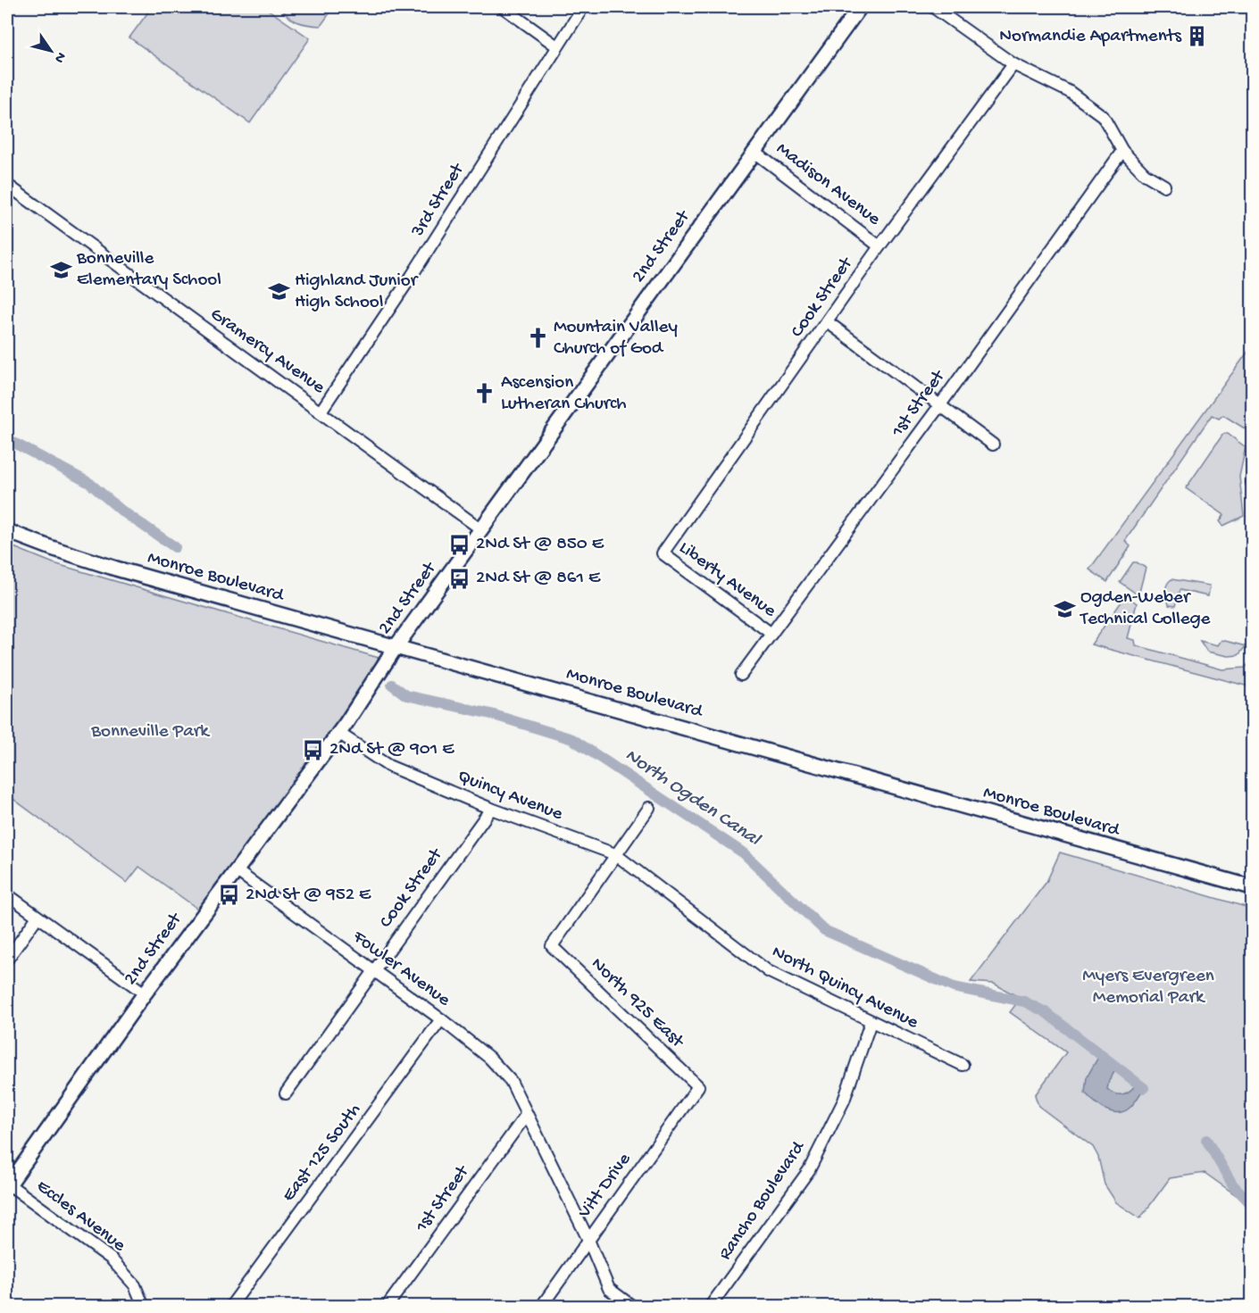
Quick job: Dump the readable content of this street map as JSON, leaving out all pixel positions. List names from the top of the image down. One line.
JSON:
{"streets":{"main road":["2nd Street","Monroe Boulevard"],"street":["Madison Avenue","3rd Street","Cook Street","Gramercy Avenue","1st Street","Liberty Avenue","Quincy Avenue","Fowler Avenue","North Quincy Avenue","North 925 East","East 125 South","Vitt Drive","Rancho Boulevard","Eccles Avenue"]},"crossings":[["Madison Avenue","2nd Street"],["Madison Avenue","Cook Street"],["3rd Street","Gramercy Avenue"],["2nd Street","Gramercy Avenue"],["2nd Street","Monroe Boulevard"],["2nd Street","Quincy Avenue"],["2nd Street","Fowler Avenue"],["2nd Street","Eccles Avenue"],["Cook Street","Liberty Avenue"],["Cook Street","Quincy Avenue"],["Cook Street","Fowler Avenue"],["1st Street","Liberty Avenue"],["1st Street","Fowler Avenue"],["Quincy Avenue","North Quincy Avenue"],["Quincy Avenue","North 925 East"],["Fowler Avenue","East 125 South"],["Fowler Avenue","Vitt Drive"],["North Quincy Avenue","North 925 East"],["North Quincy Avenue","Rancho Boulevard"],["North 925 East","Vitt Drive"]],"water":["North Ogden Canal"],"parks":["Bonneville Park","Myers Evergreen Memorial Park"],"places":{"building":["Normandie Apartments"],"school or university":["Bonneville Elementary School","Highland Junior High School","Ogden-Weber Technical College"],"church":["Mountain Valley Church of God","Ascension Lutheran Church"],"bus stop":["2Nd St @ 850 E","2Nd St @ 861 E","2Nd St @ 901 E","2Nd St @ 952 E"]},"north":"bottom right"}
